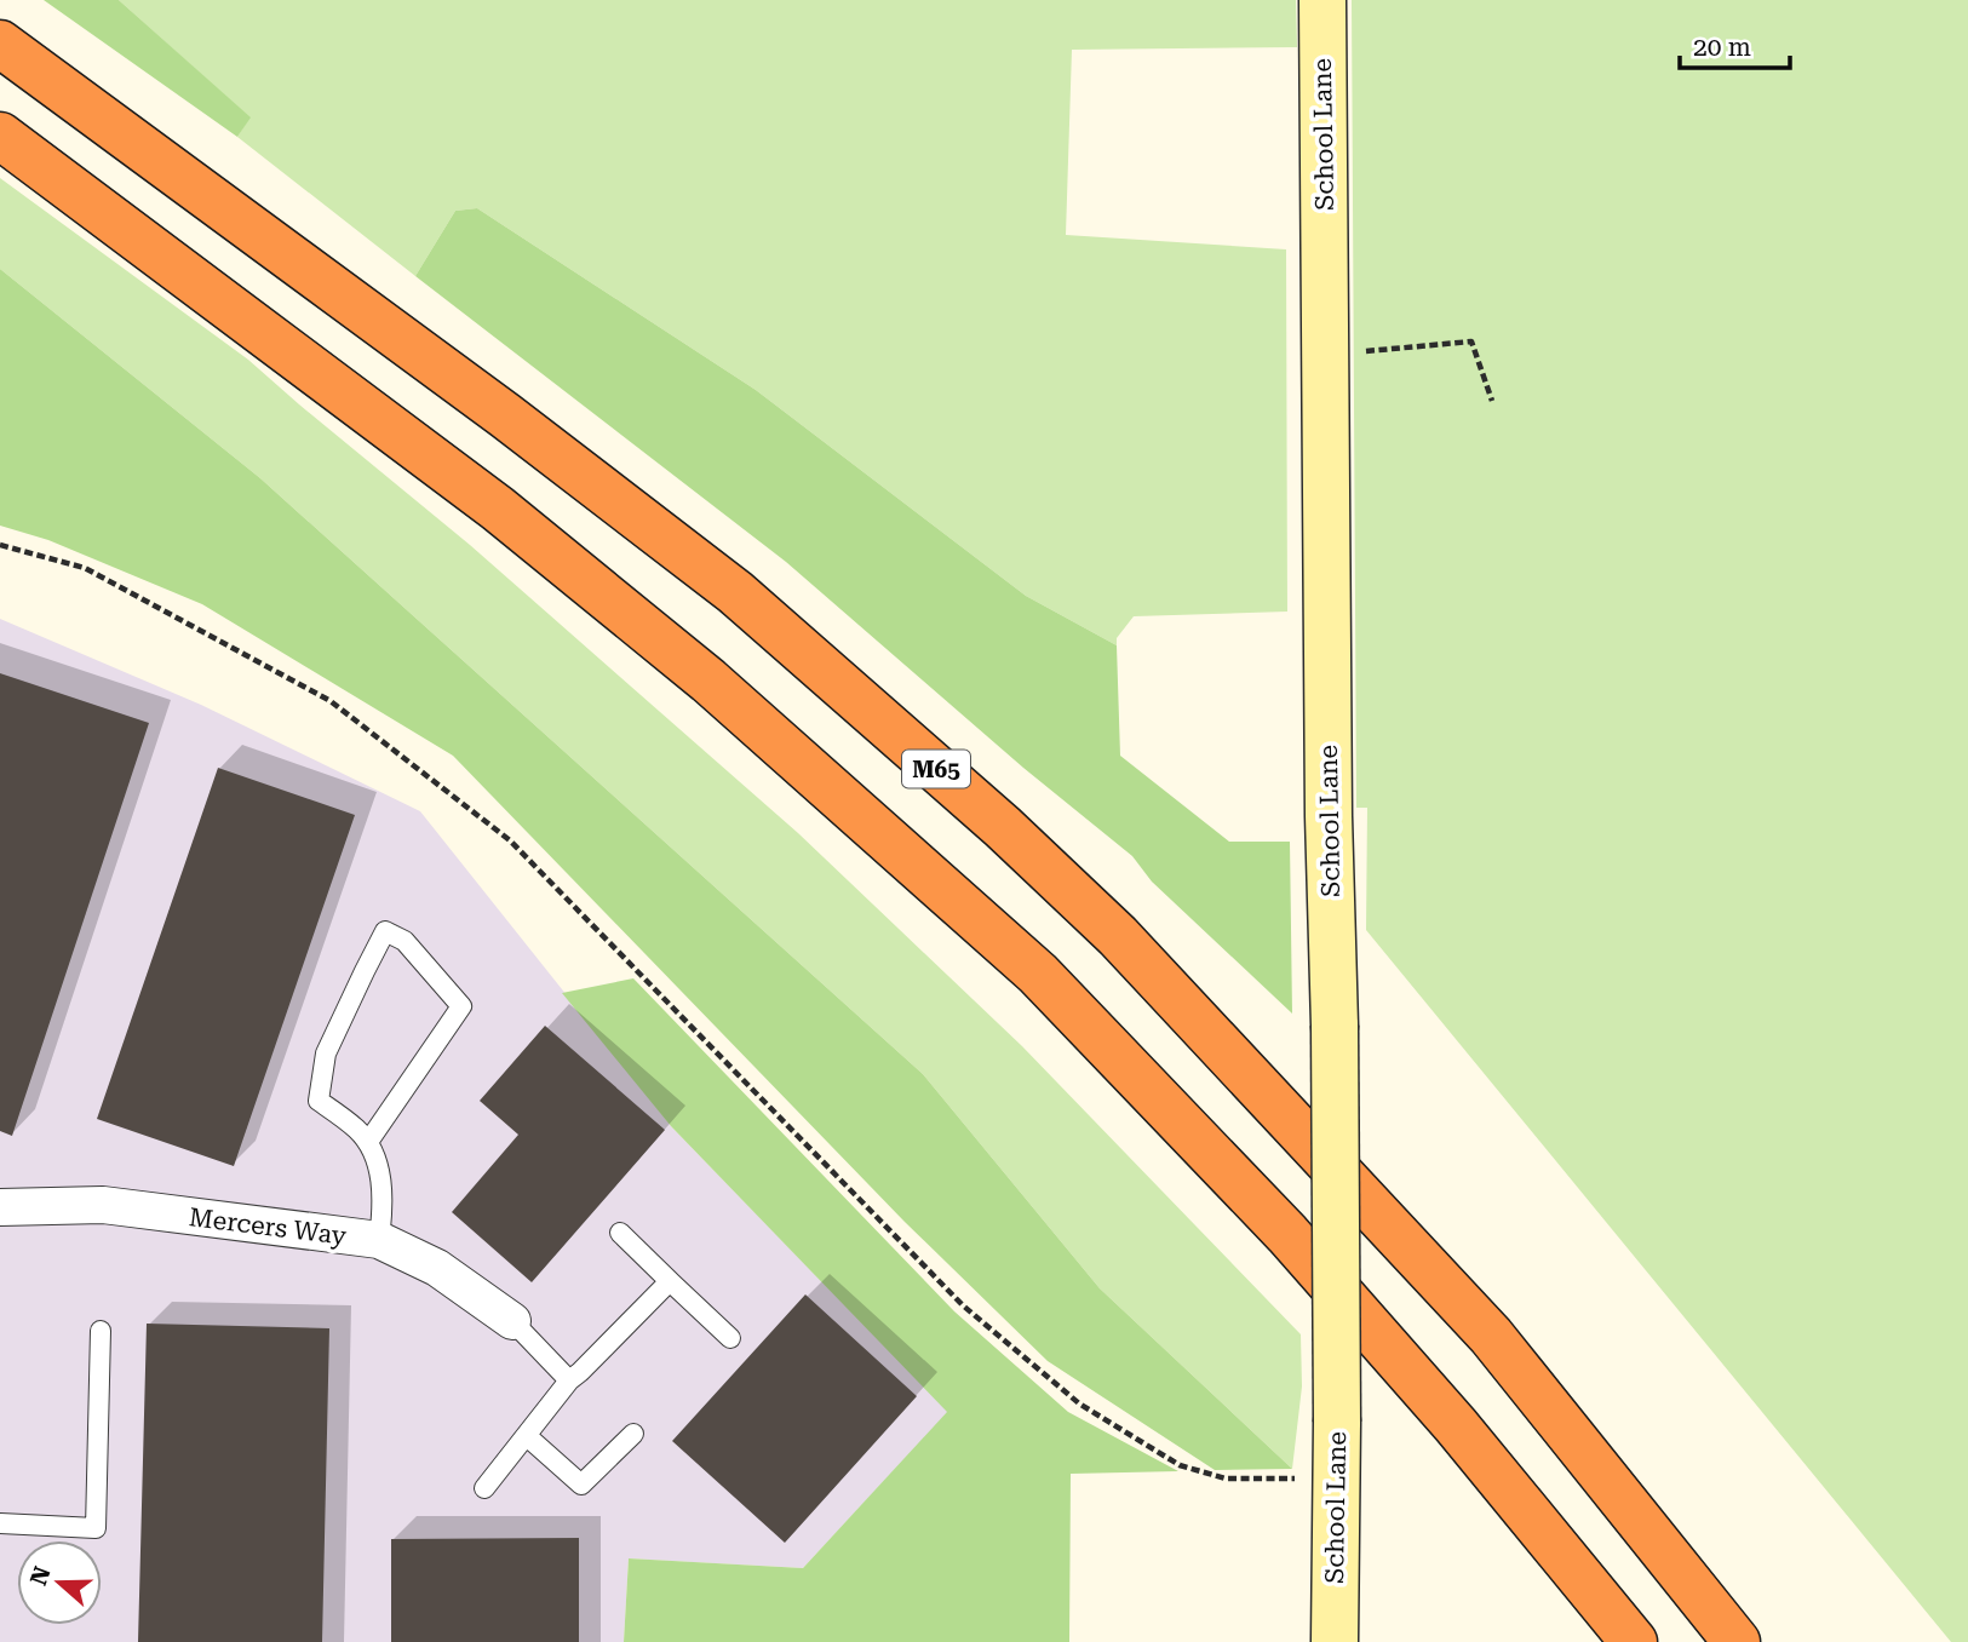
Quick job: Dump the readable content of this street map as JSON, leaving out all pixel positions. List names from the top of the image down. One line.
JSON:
{"streets":{"highway":["M65"],"main road":["School Lane"],"street":["Mercers Way"]},"scale_bar":"20 m","north":"left"}
